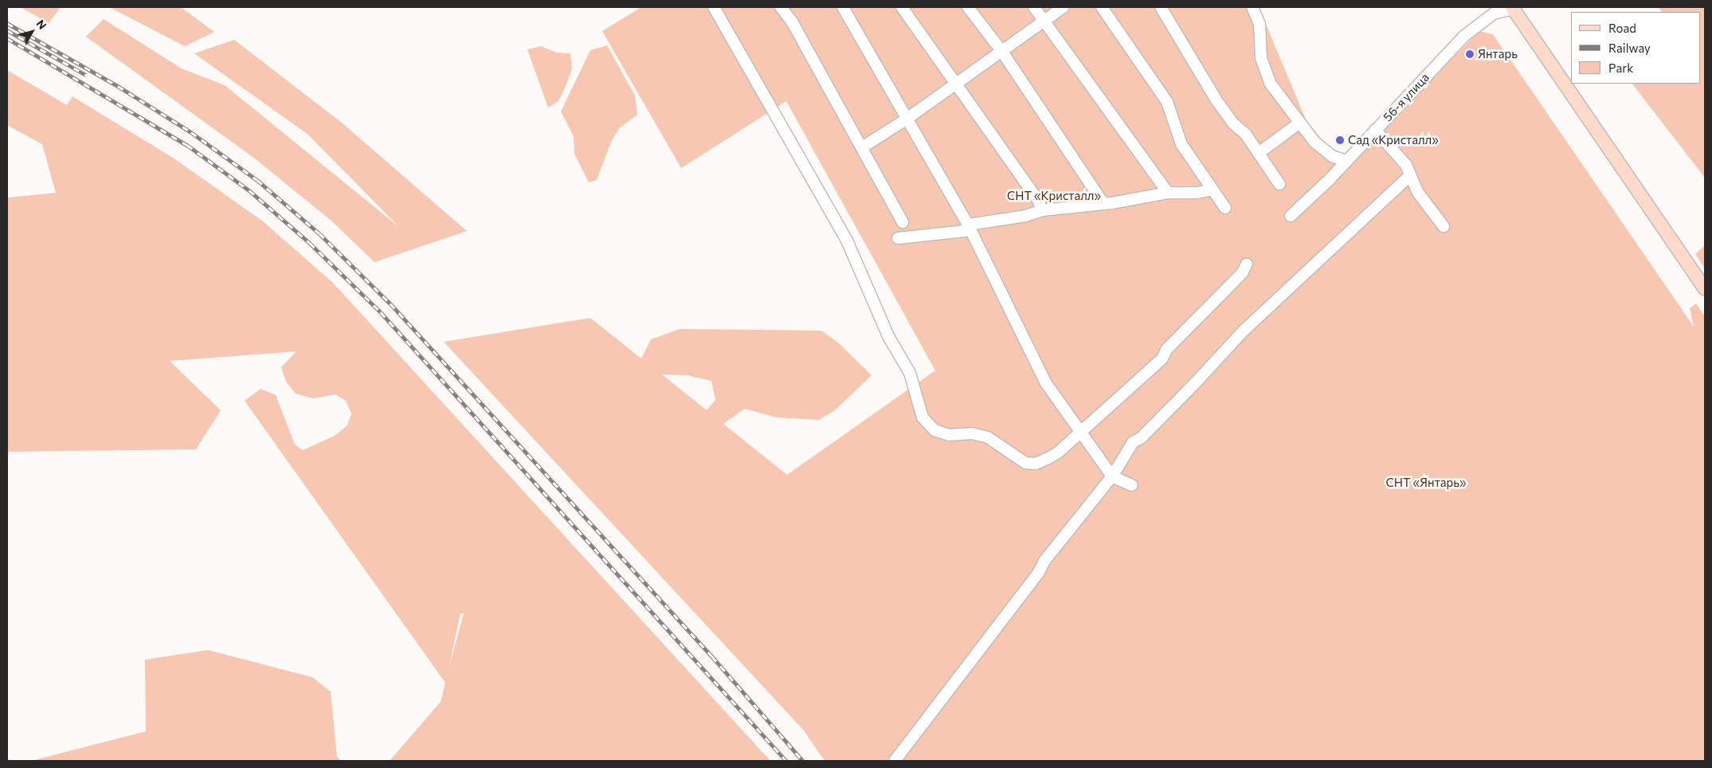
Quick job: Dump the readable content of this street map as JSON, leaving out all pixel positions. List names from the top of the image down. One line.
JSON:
{"streets":{"street":["56-я улица"]},"parks":["СНТ «Кристалл»","СНТ «Янтарь»"],"places":["Янтарь","Сад «Кристалл»"],"legend":["Road","Railway","Park"],"north":"top right"}
